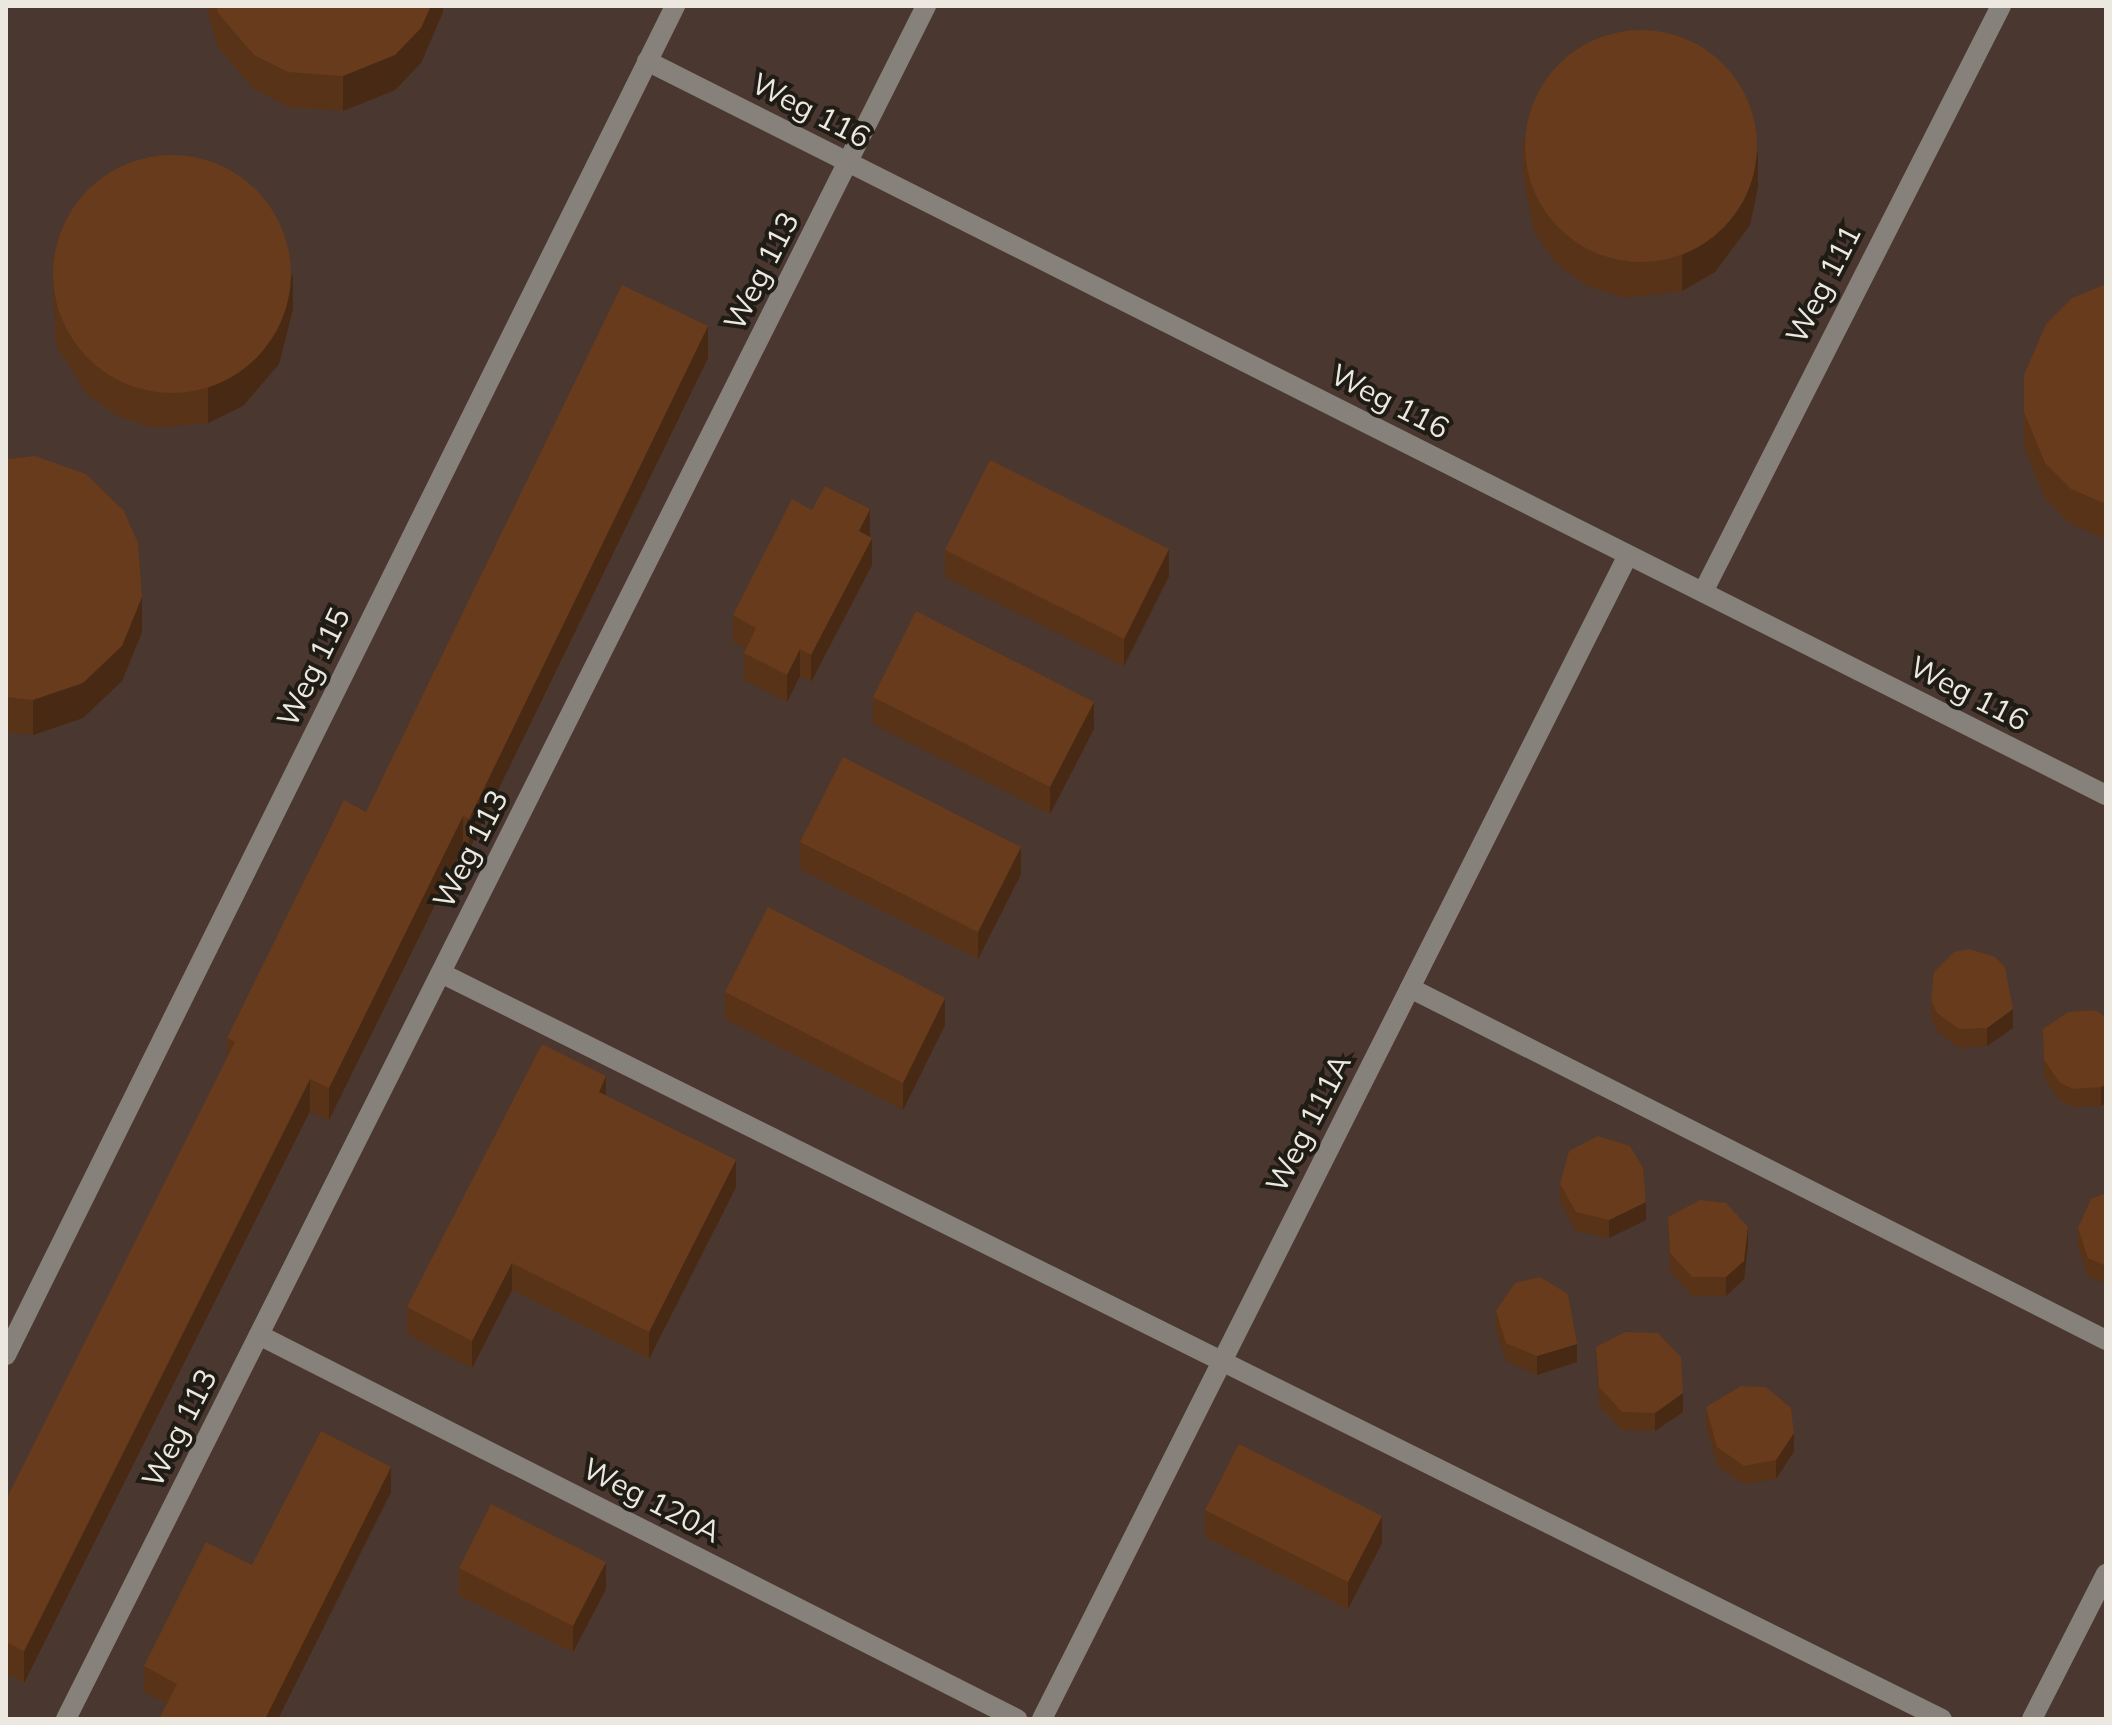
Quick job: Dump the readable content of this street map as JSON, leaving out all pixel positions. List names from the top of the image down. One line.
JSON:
{"streets":{"lane":["Weg 116","Weg 113","Weg 111","Weg 115","Weg 111A","Weg 120A"]},"crossings":[["Weg 116","Weg 113"],["Weg 116","Weg 111"],["Weg 116","Weg 115"],["Weg 116","Weg 111A"],["Weg 113","Weg 120A"]]}
